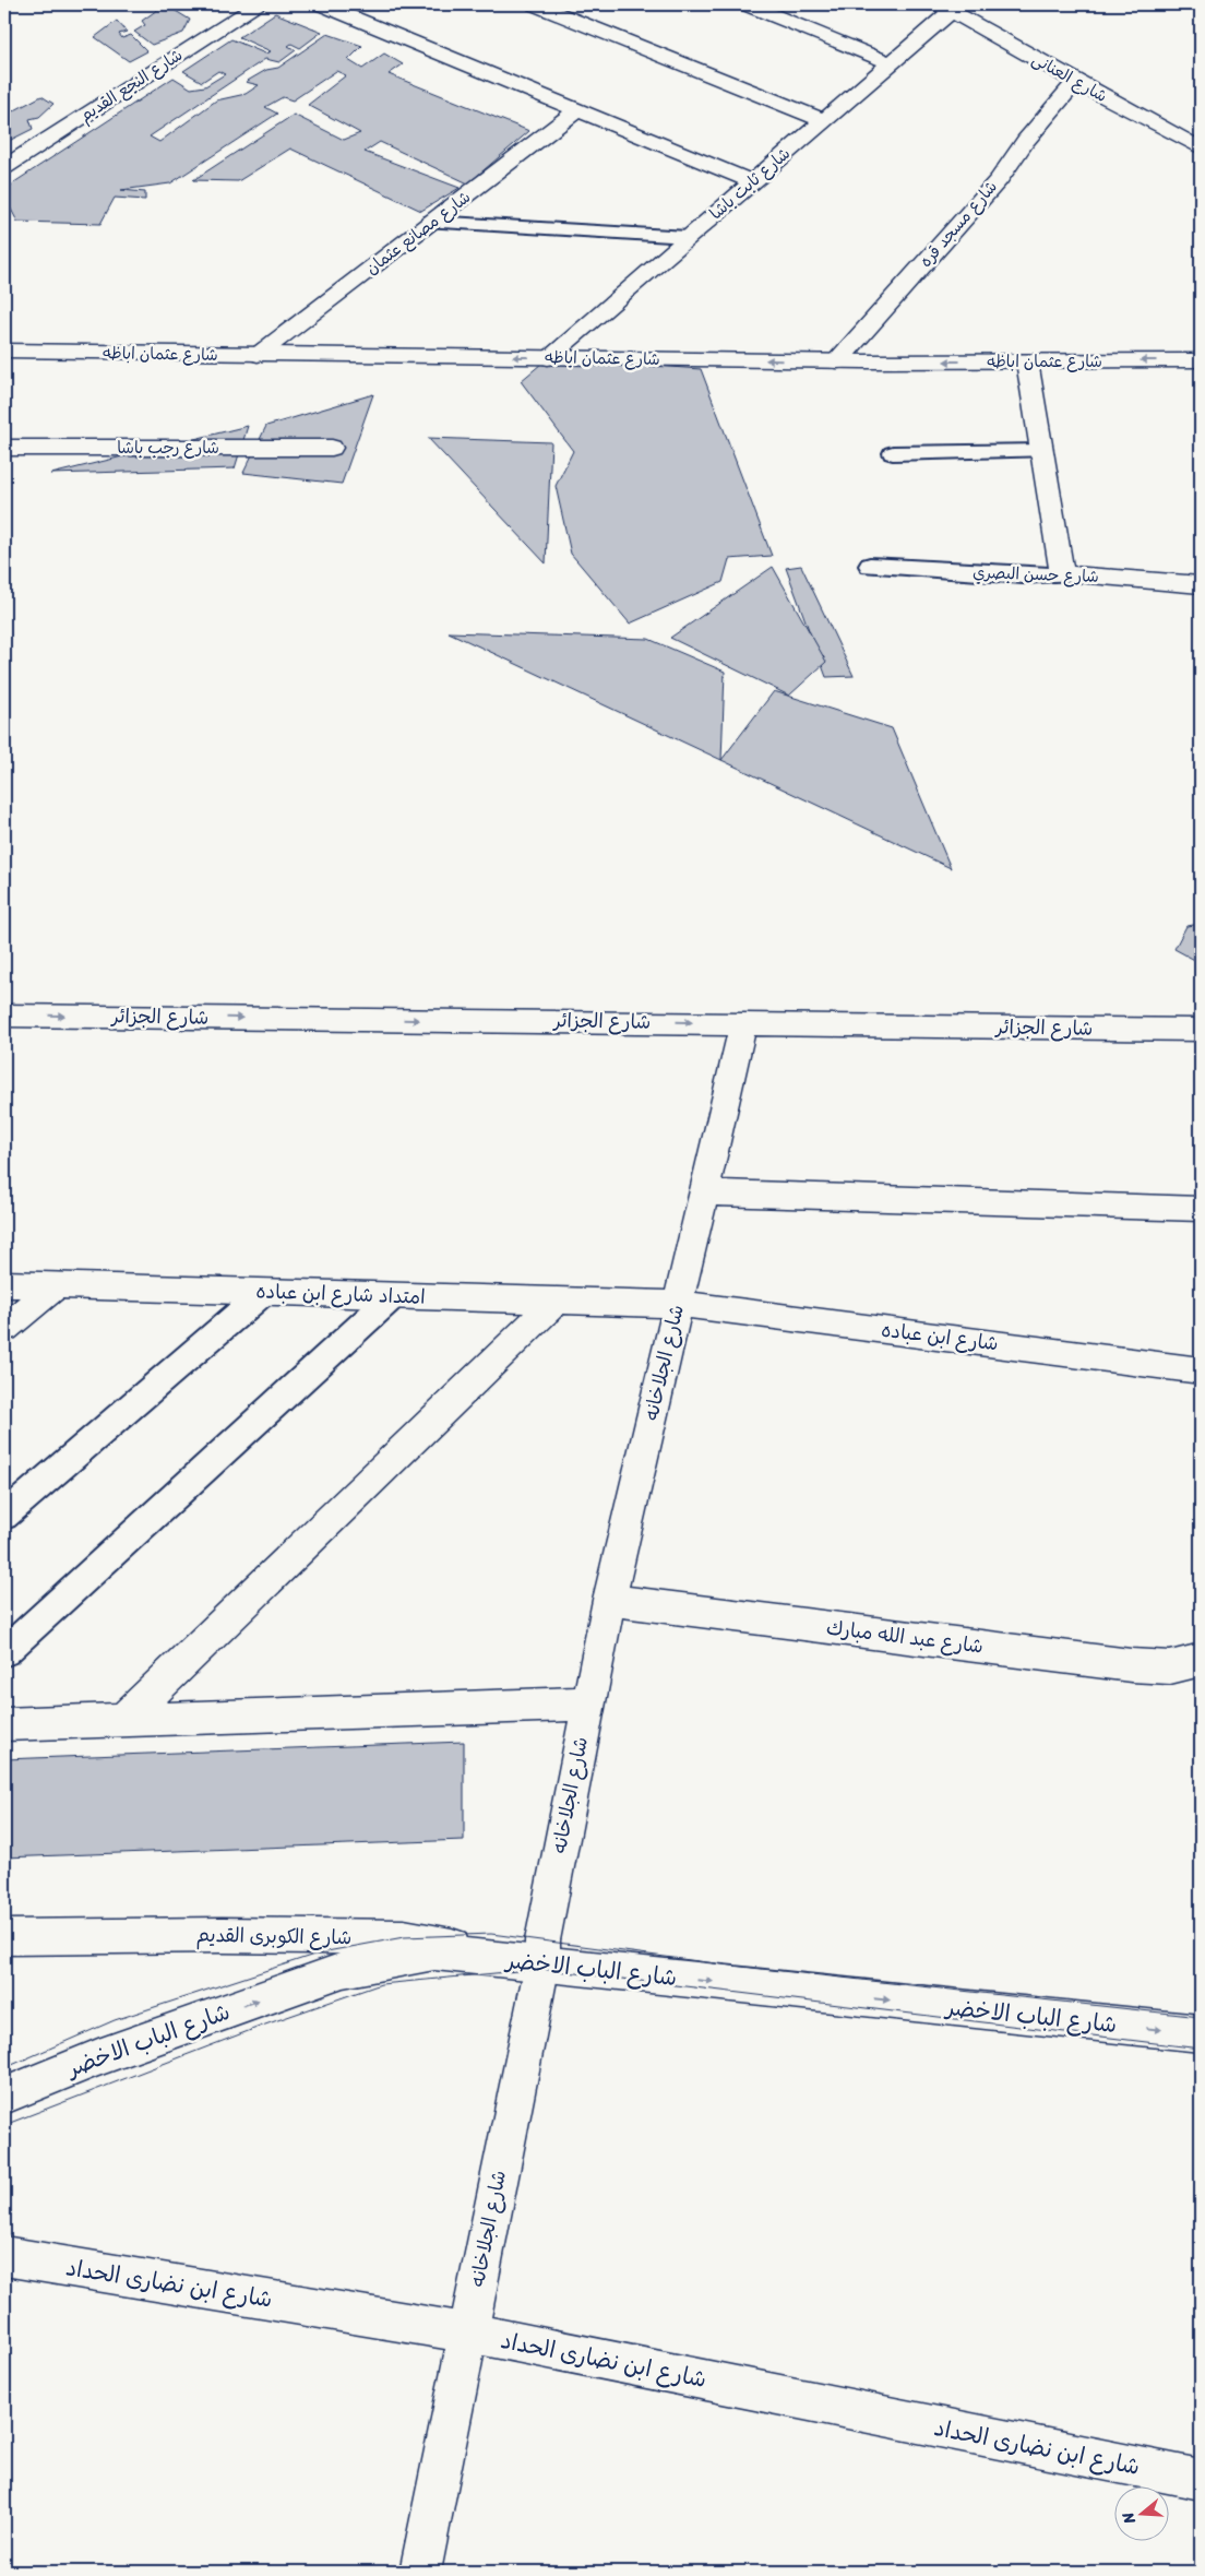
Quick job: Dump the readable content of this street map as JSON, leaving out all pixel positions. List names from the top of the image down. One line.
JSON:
{"streets":{"street":["شارع العنانى","شارع النجع القديم","شارع ثابت باشا","شارع مسجد قره","شارع مصانع عثمان","شارع عثمان اباظه","شارع رجب باشا","شارع حسن البصري","شارع الجزائر","امتداد شارع ابن عباده","شارع ابن عباده","شارع الجلاخانه","شارع عبد الله مبارك","شارع الكوبرى القديم","شارع الباب الاخضر","شارع ابن نضارى الحداد"]},"crossings":[["شارع العنانى","شارع ثابت باشا"],["شارع العنانى","شارع مسجد قره"],["شارع ثابت باشا","شارع عثمان اباظه"],["شارع مسجد قره","شارع عثمان اباظه"],["شارع مصانع عثمان","شارع عثمان اباظه"],["شارع الجزائر","شارع الجلاخانه"],["امتداد شارع ابن عباده","شارع ابن عباده"],["امتداد شارع ابن عباده","شارع الجلاخانه"],["شارع ابن عباده","شارع الجلاخانه"],["شارع الجلاخانه","شارع عبد الله مبارك"],["شارع الجلاخانه","شارع الكوبرى القديم"],["شارع الجلاخانه","شارع الباب الاخضر"],["شارع الجلاخانه","شارع ابن نضارى الحداد"],["شارع الكوبرى القديم","شارع الباب الاخضر"]],"one_way":["شارع الجزائر","شارع الباب الاخضر"],"north":"left"}
